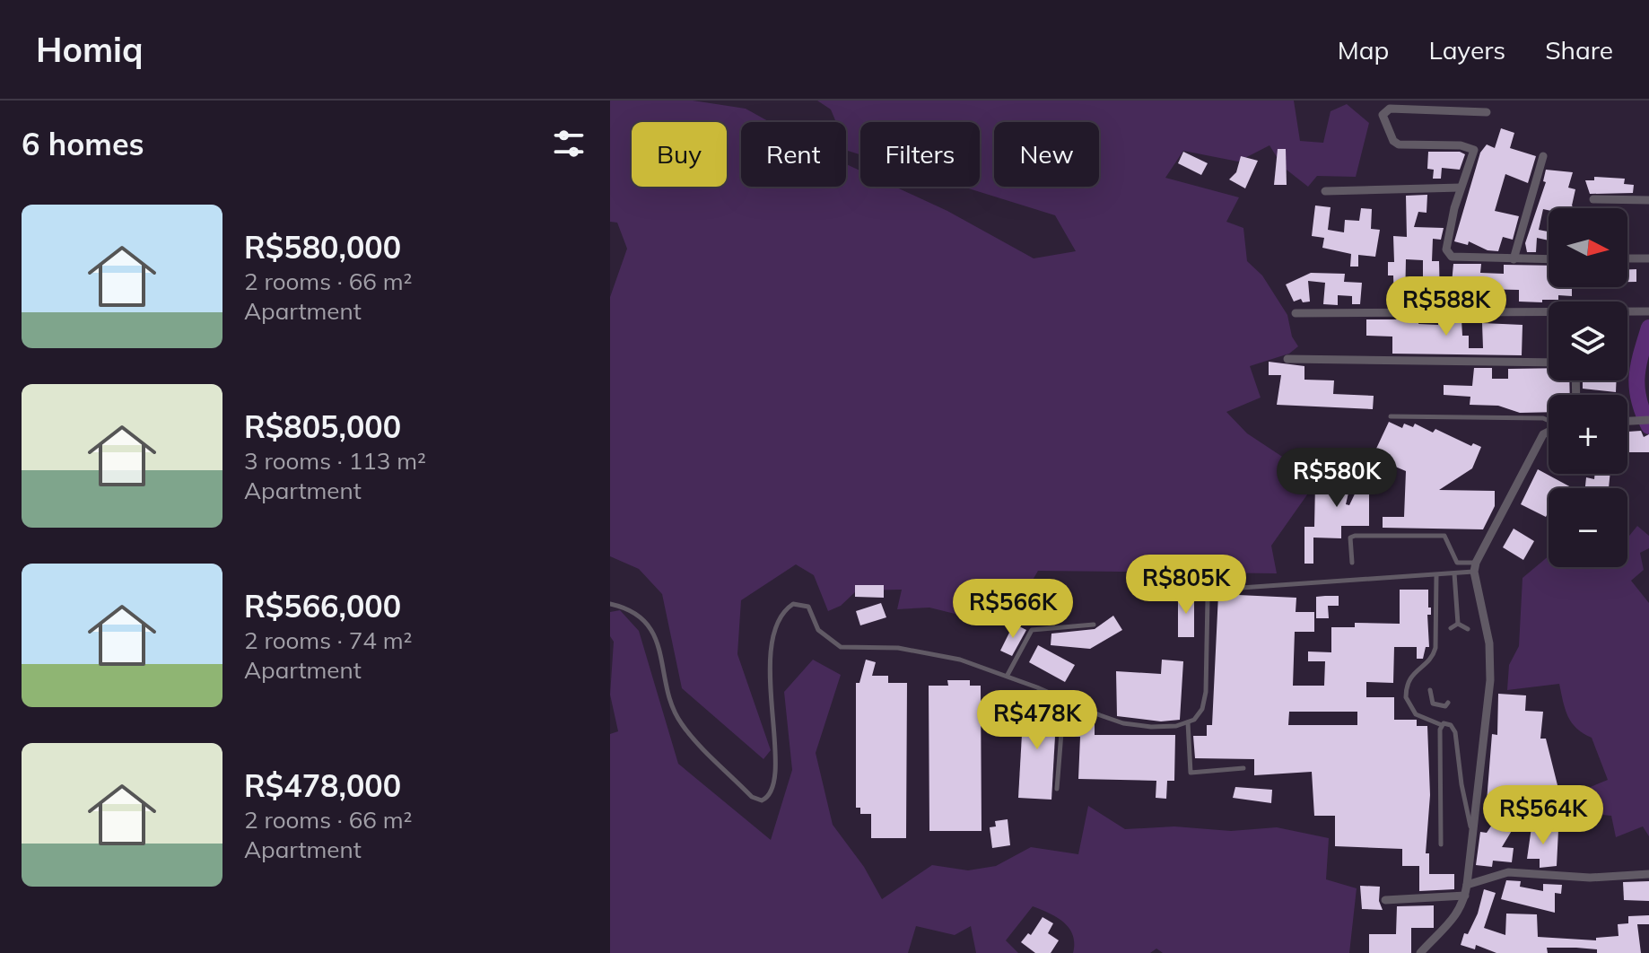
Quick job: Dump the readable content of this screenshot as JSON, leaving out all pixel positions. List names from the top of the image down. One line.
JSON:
{"north":"right","page":{"header":"Homiq","nav":["Map","Layers","Share"],"heading":"6 homes","chip":["Buy","Rent","Filters","New"],"list":[{"name":"R$580,000","note":"2 rooms · 66 m² · Apartment"},{"name":"R$805,000","note":"3 rooms · 113 m² · Apartment"},{"name":"R$566,000","note":"2 rooms · 74 m² · Apartment"},{"name":"R$478,000","note":"2 rooms · 66 m² · Apartment"}],"map_buttons":["+","−"],"price":["R$588K","R$580K","R$805K","R$566K","R$478K","R$564K"]}}
